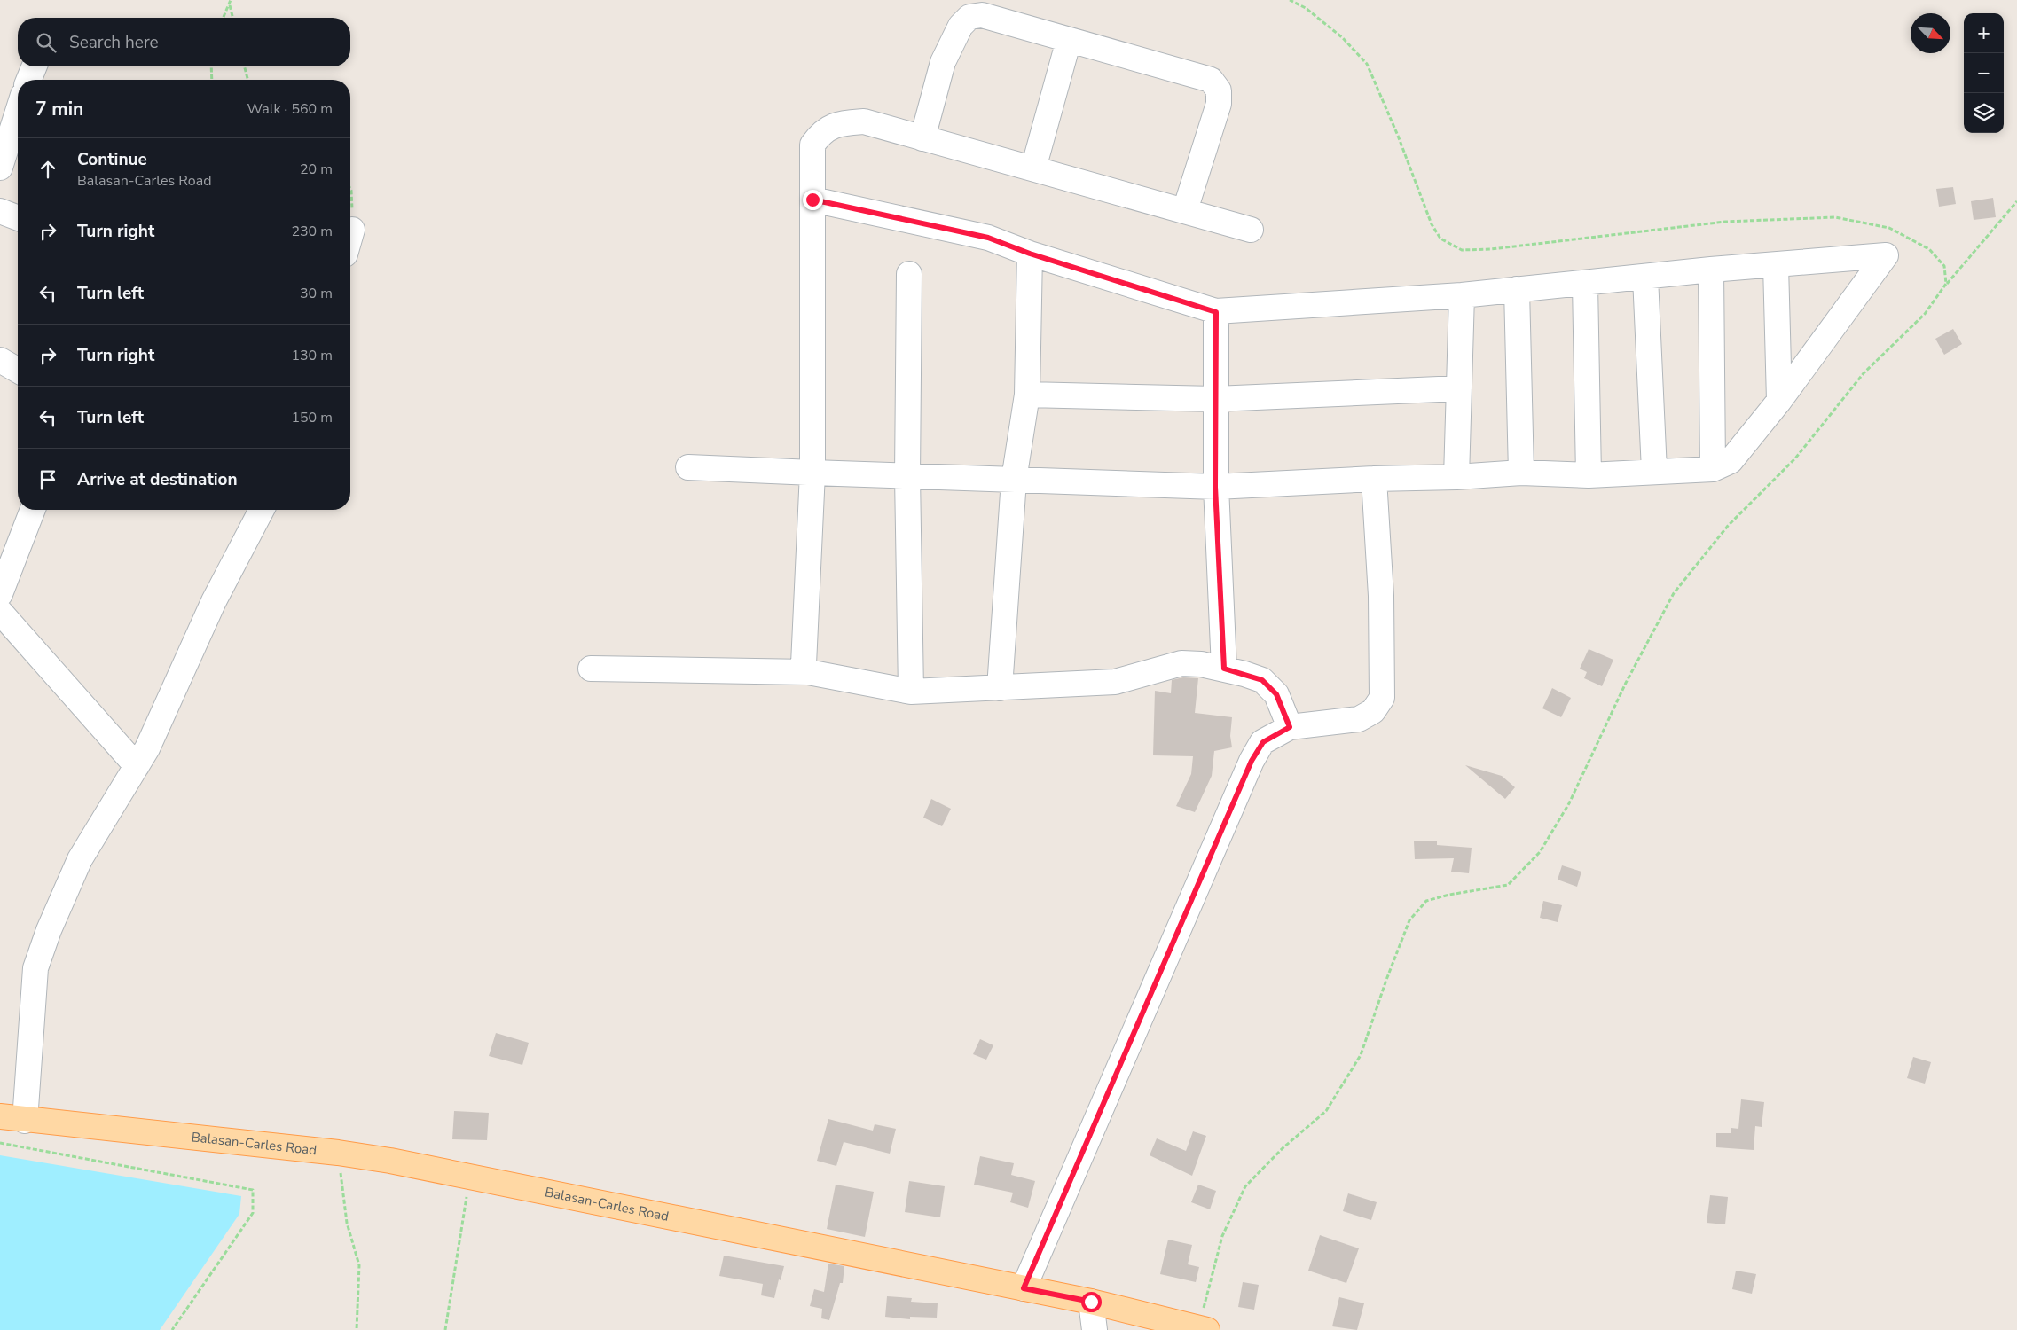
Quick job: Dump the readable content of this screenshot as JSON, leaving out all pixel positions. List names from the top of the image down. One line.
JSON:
{"streets":{"main road":["Balasan-Carles Road"]},"north":"bottom right","page":{"map_buttons":["+","−"],"search":"Search here","heading":["7 min","Walk · 560 m"],"list":[["Continue","Balasan-Carles Road","20 m"],["Turn right","230 m"],["Turn left","30 m"],["Turn right","130 m"],["Turn left","150 m"],"Arrive at destination"]}}
